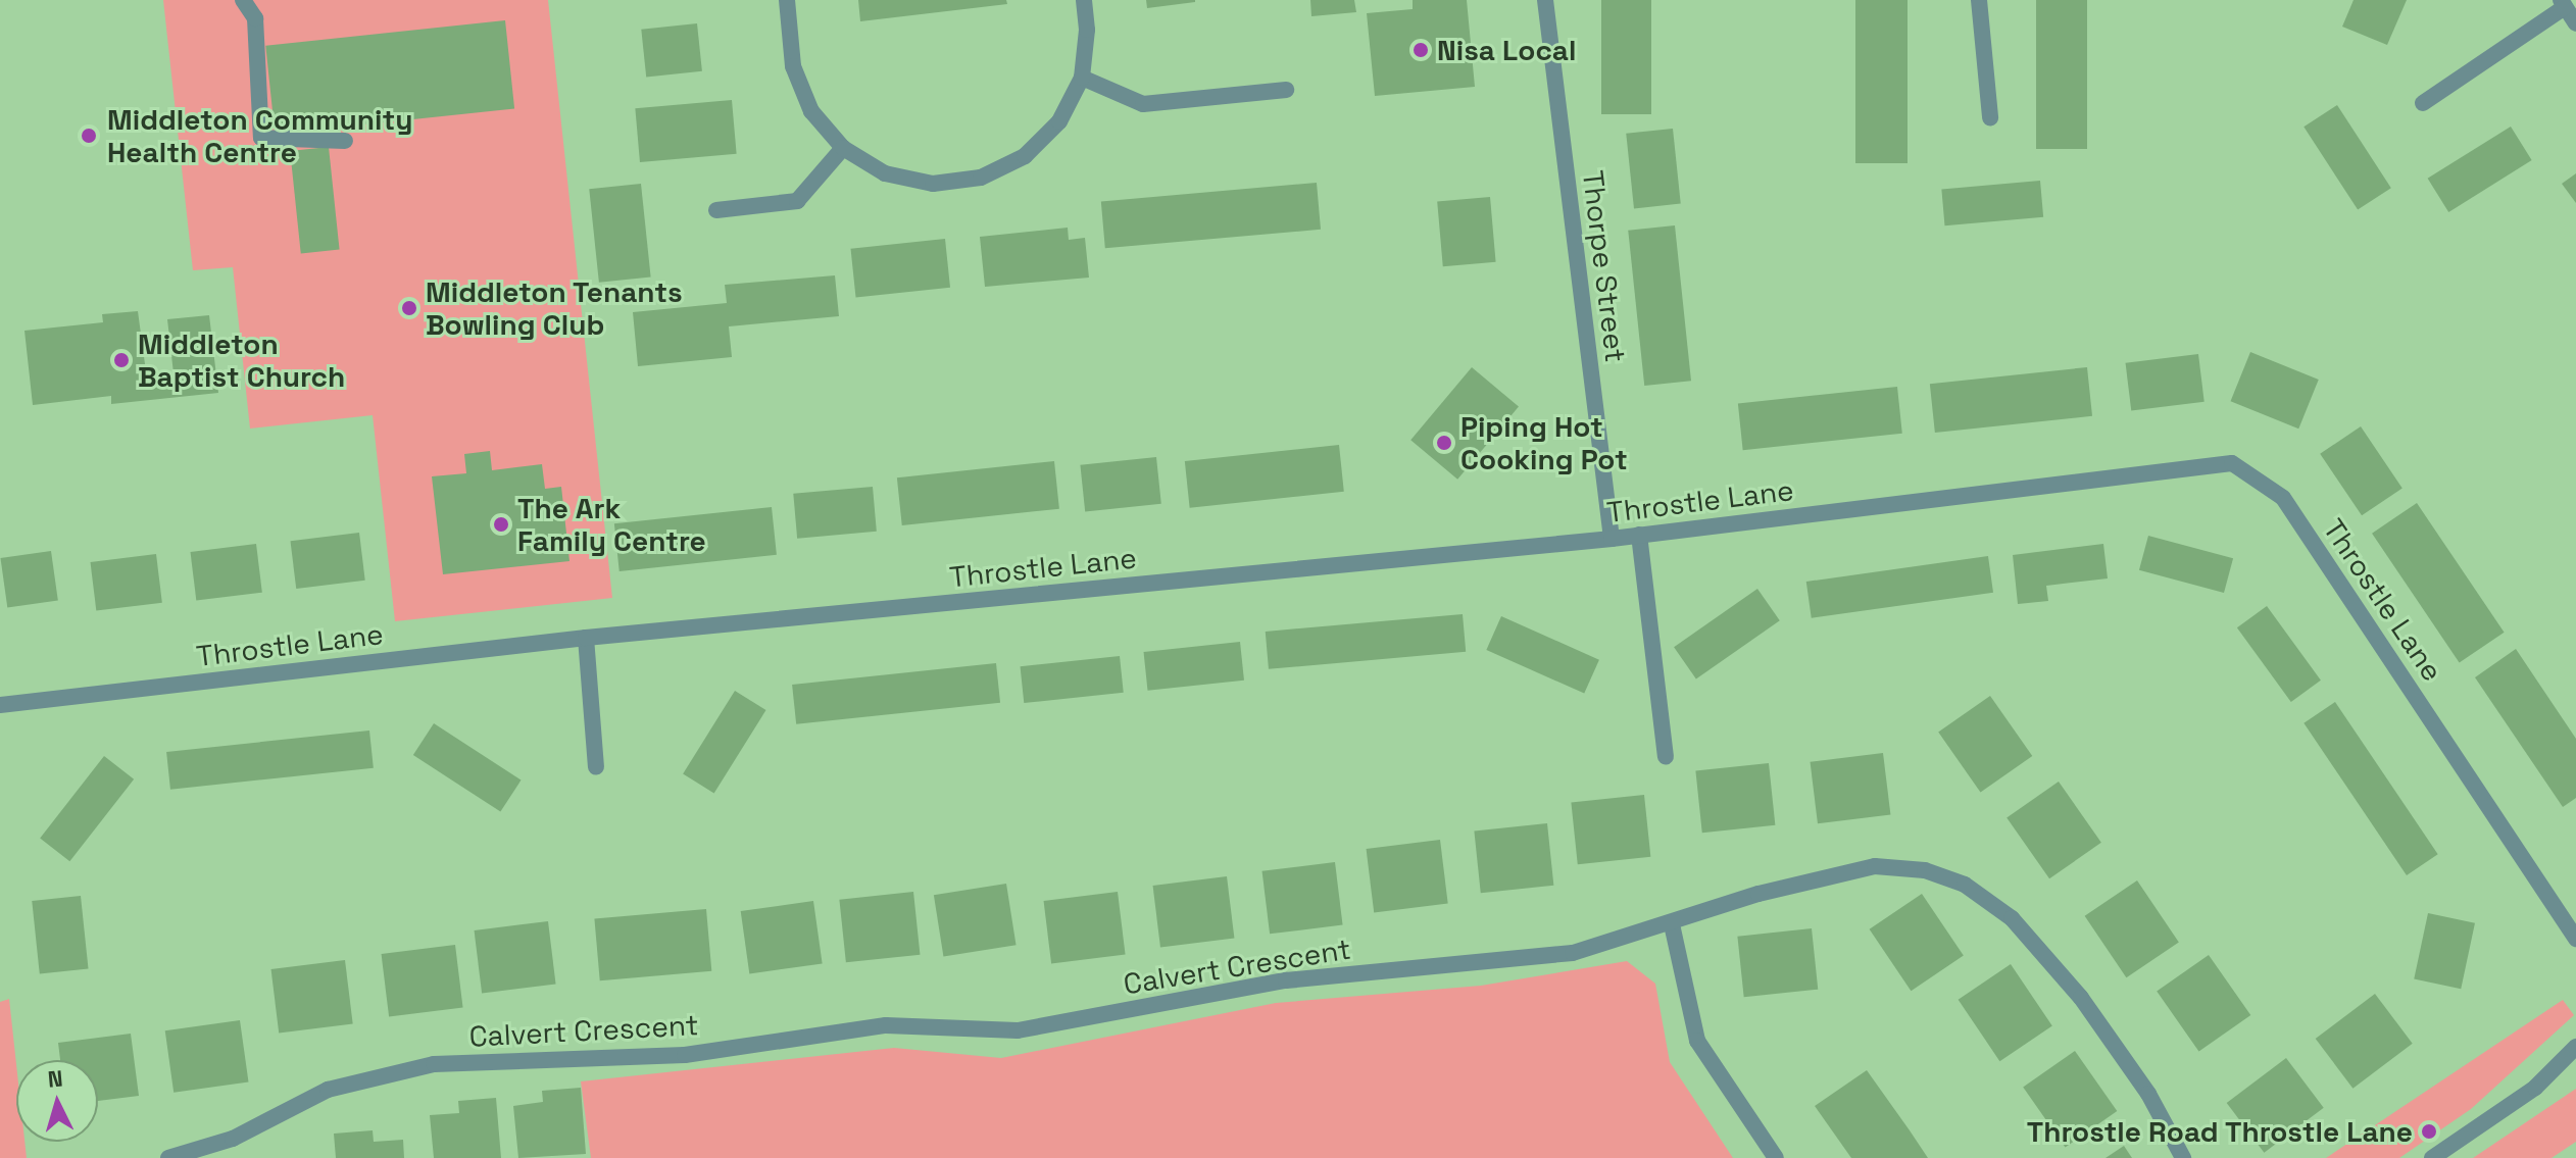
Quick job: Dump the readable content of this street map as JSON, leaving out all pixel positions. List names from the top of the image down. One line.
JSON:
{"streets":{"street":["Thorpe Street","Throstle Lane","Calvert Crescent"]},"crossings":[["Thorpe Street","Throstle Lane"]],"places":["Nisa Local","Middleton Community Health Centre","Middleton Tenants Bowling Club","Middleton Baptist Church","Piping Hot Cooking Pot","The Ark Family Centre","Throstle Road Throstle Lane"],"north":"top"}
